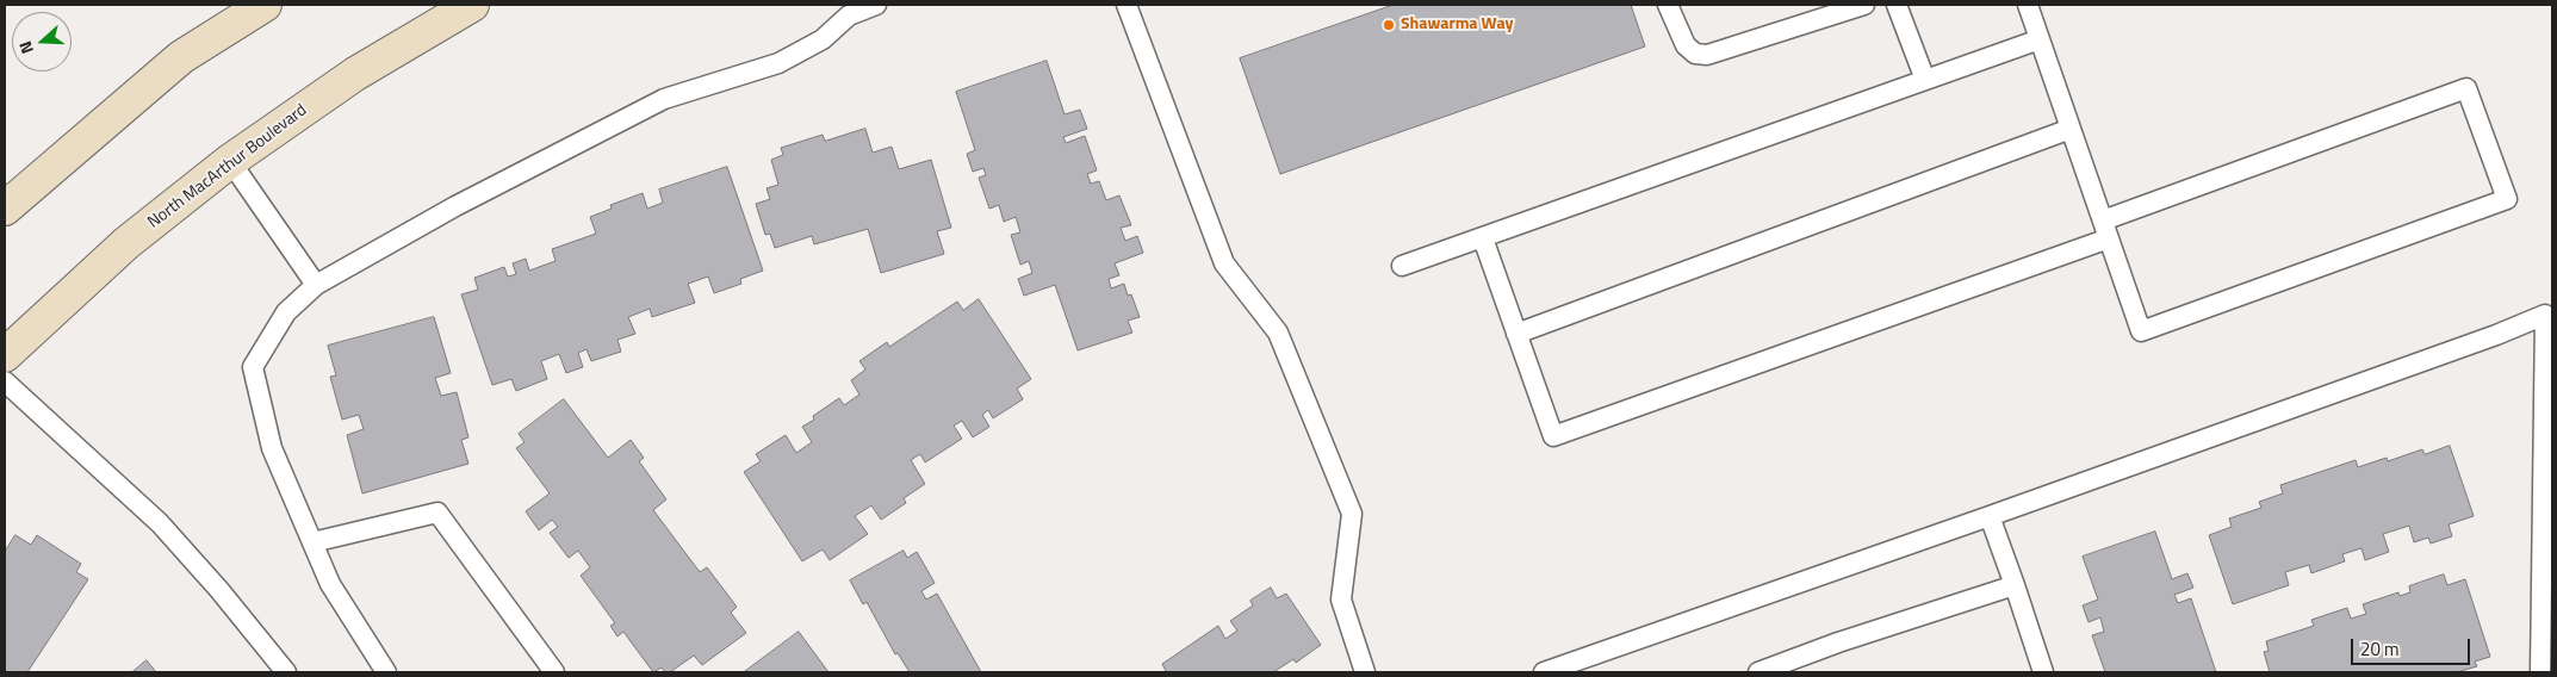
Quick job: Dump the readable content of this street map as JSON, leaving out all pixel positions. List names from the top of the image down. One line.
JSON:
{"streets":{"main road":["North MacArthur Boulevard"]},"places":["Shawarma Way"],"scale_bar":"20 m","north":"left"}
